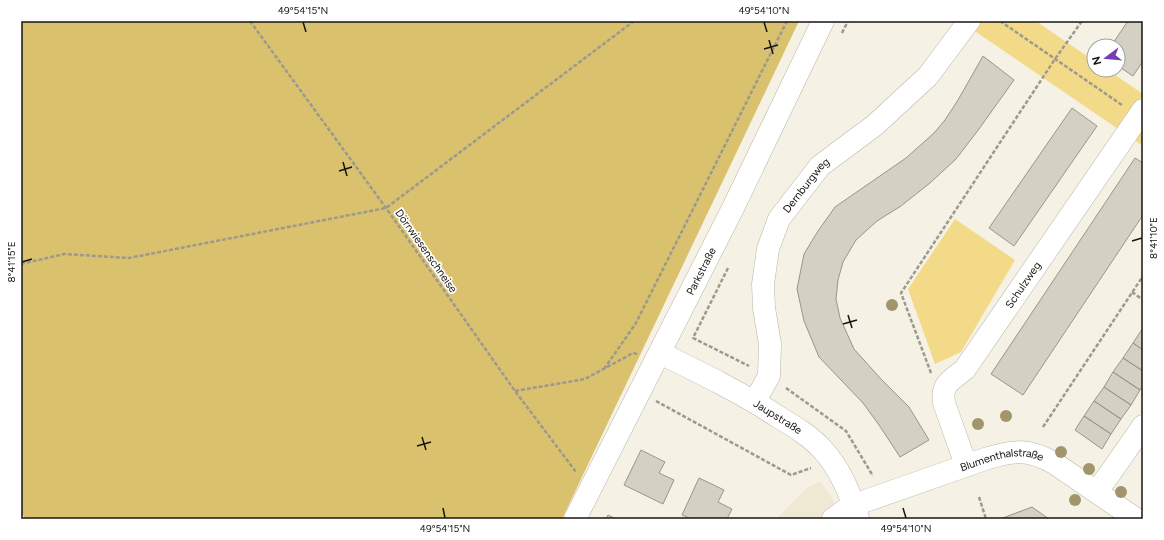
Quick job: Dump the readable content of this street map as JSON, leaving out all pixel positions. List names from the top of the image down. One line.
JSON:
{"streets":{"street":["Dernburgweg","Parkstraße","Schulzweg","Jaupstraße","Blumenthalstraße"],"path":["Dörrwiesenschneise"]},"crossings":[["Dernburgweg","Jaupstraße"],["Dörrwiesenschneise","Parkstraße"],["Parkstraße","Jaupstraße"],["Jaupstraße","Blumenthalstraße"]],"north":"left","coordinates":["49°54'15\"N","49°54'10\"N","8°41'10\"E","8°41'15\"E"]}
